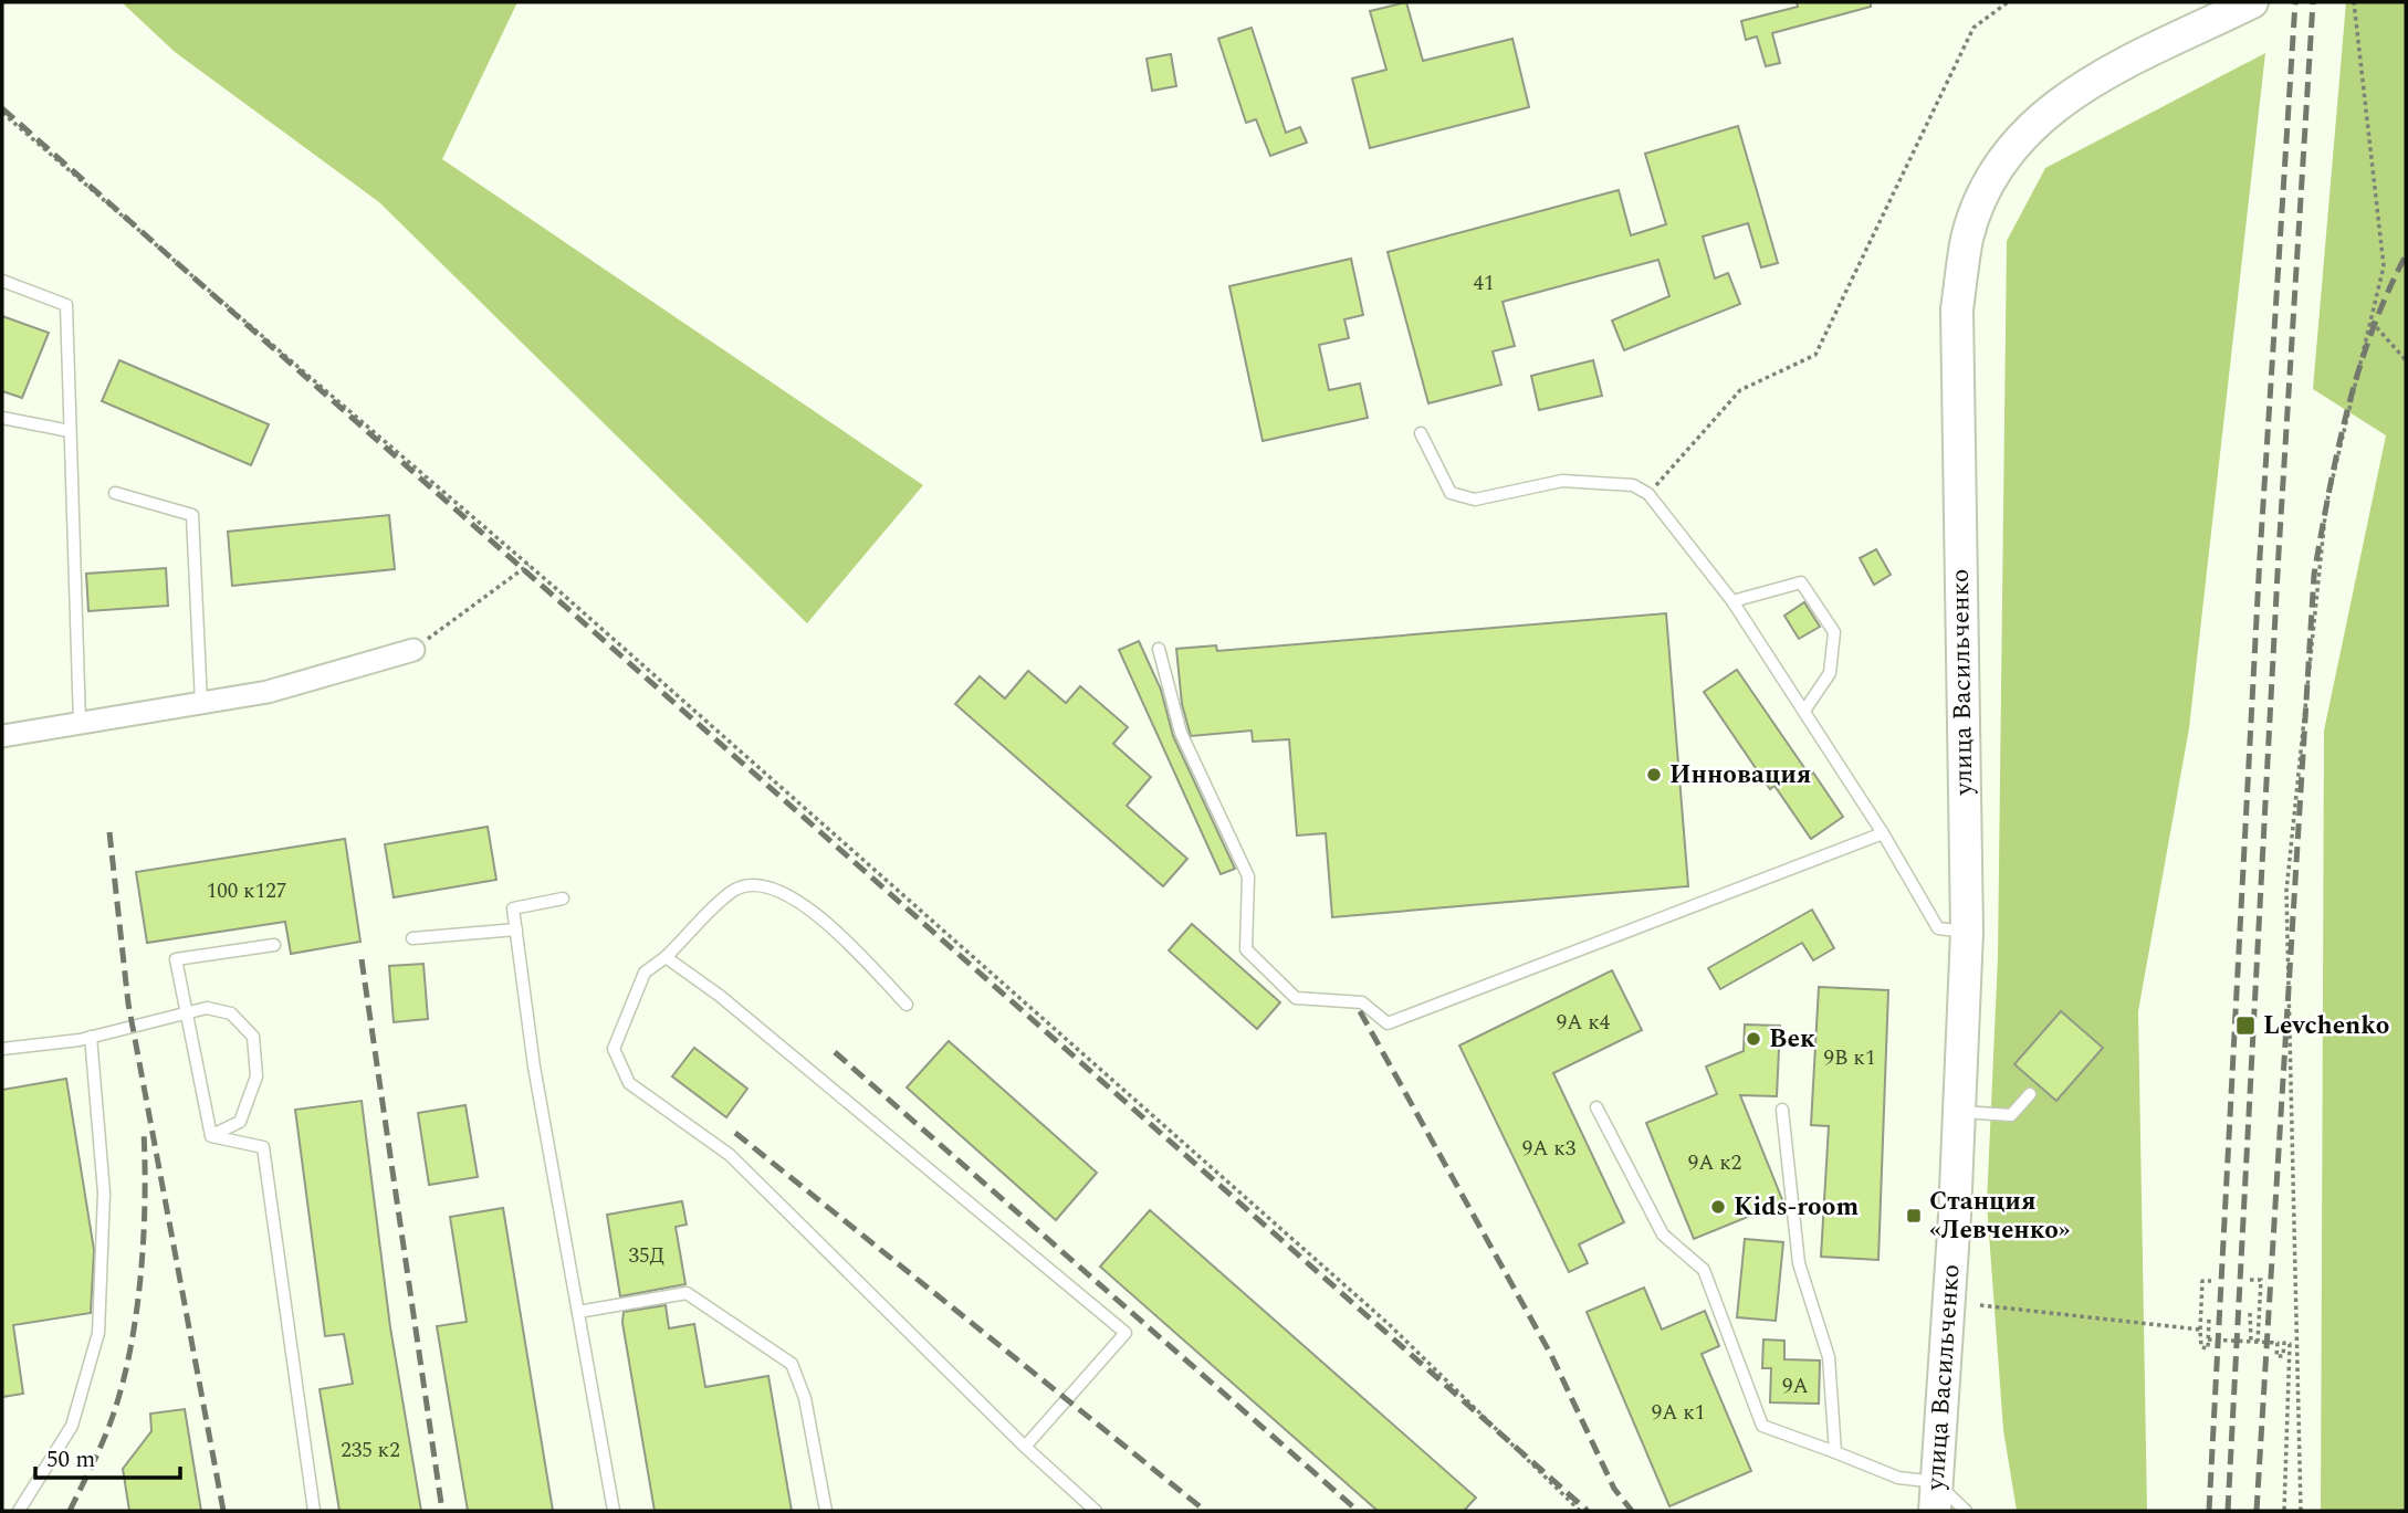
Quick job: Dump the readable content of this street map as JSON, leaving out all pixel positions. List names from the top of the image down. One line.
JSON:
{"streets":{"main road":["улица Васильченко"]},"places":{"other":["Инновация","Век","Kids-room"],"transit":["Levchenko","Станция «Левченко»"]},"house_numbers":["41","100 к127","9А к4","9В к1","9А к3","9А к2","35Д","9А","9А к1","235 к2"],"scale_bar":"50 m"}
